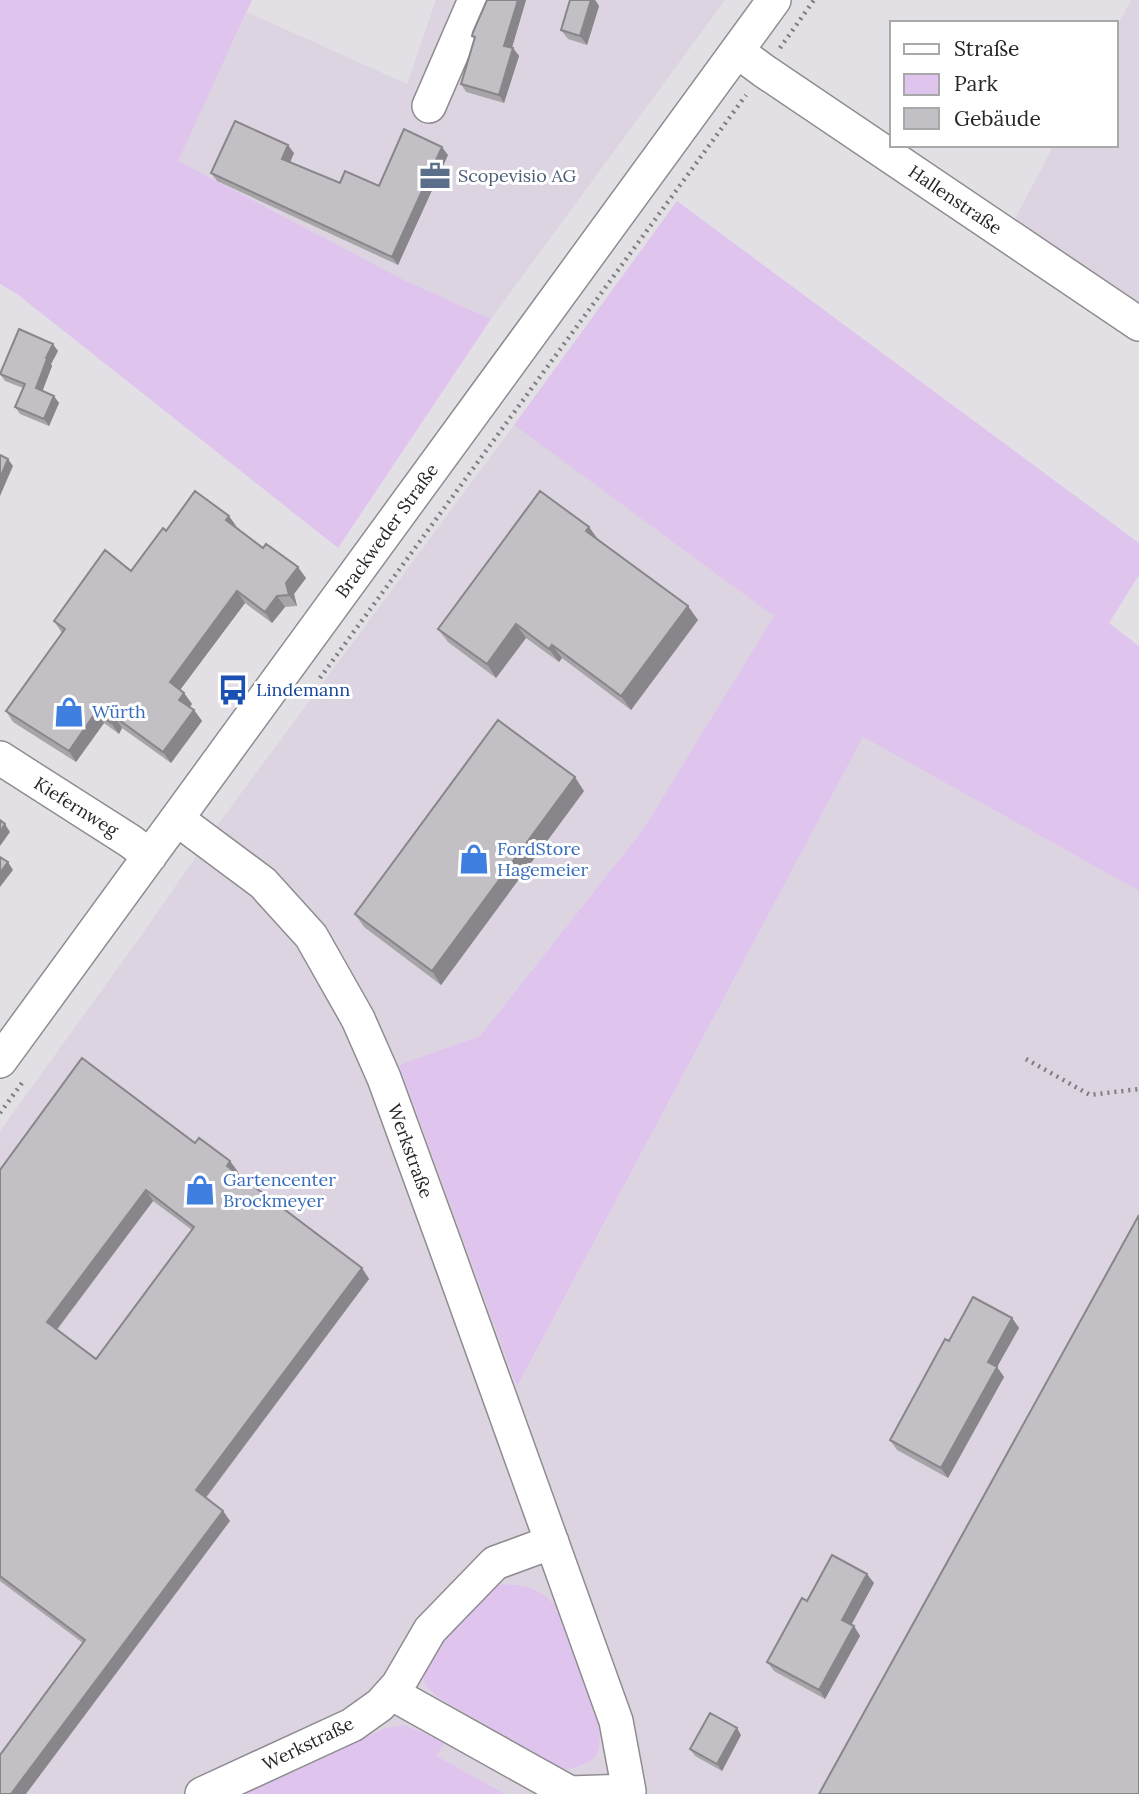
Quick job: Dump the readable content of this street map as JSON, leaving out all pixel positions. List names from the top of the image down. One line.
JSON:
{"streets":{"street":["Hallenstraße","Brackweder Straße","Kiefernweg","Werkstraße"]},"crossings":[["Hallenstraße","Brackweder Straße"],["Brackweder Straße","Kiefernweg"],["Brackweder Straße","Werkstraße"]],"places":{"office":["Scopevisio AG"],"bus stop":["Lindemann"],"shop":["Würth","FordStore Hagemeier","Gartencenter Brockmeyer"]},"legend":["Straße","Park","Gebäude"]}
